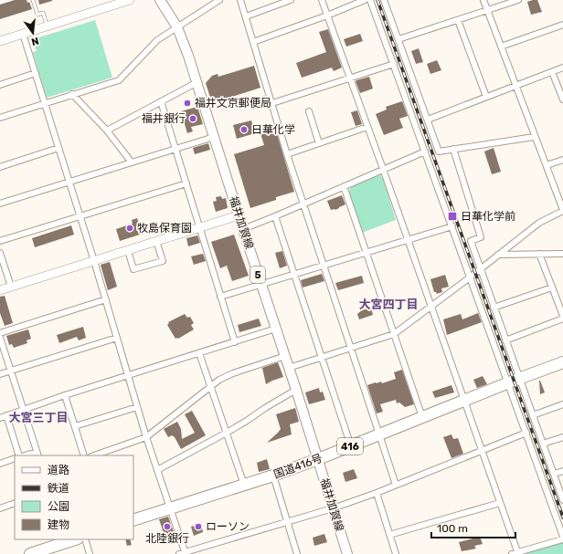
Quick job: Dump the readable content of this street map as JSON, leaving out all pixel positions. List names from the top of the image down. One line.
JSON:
{"streets":{"highway":["416","国道416号"],"main road":["福井加賀線","5"]},"crossings":[["福井加賀線","国道416号"]],"districts":["大宮四丁目","大宮三丁目"],"places":{"other":["福井文京郵便局","福井銀行","日華化学","牧島保育園","北陸銀行","ローソン"],"transit":["日華化学前"]},"legend":["道路","鉄道","公園","建物"],"scale_bar":"100 m","north":"bottom"}
